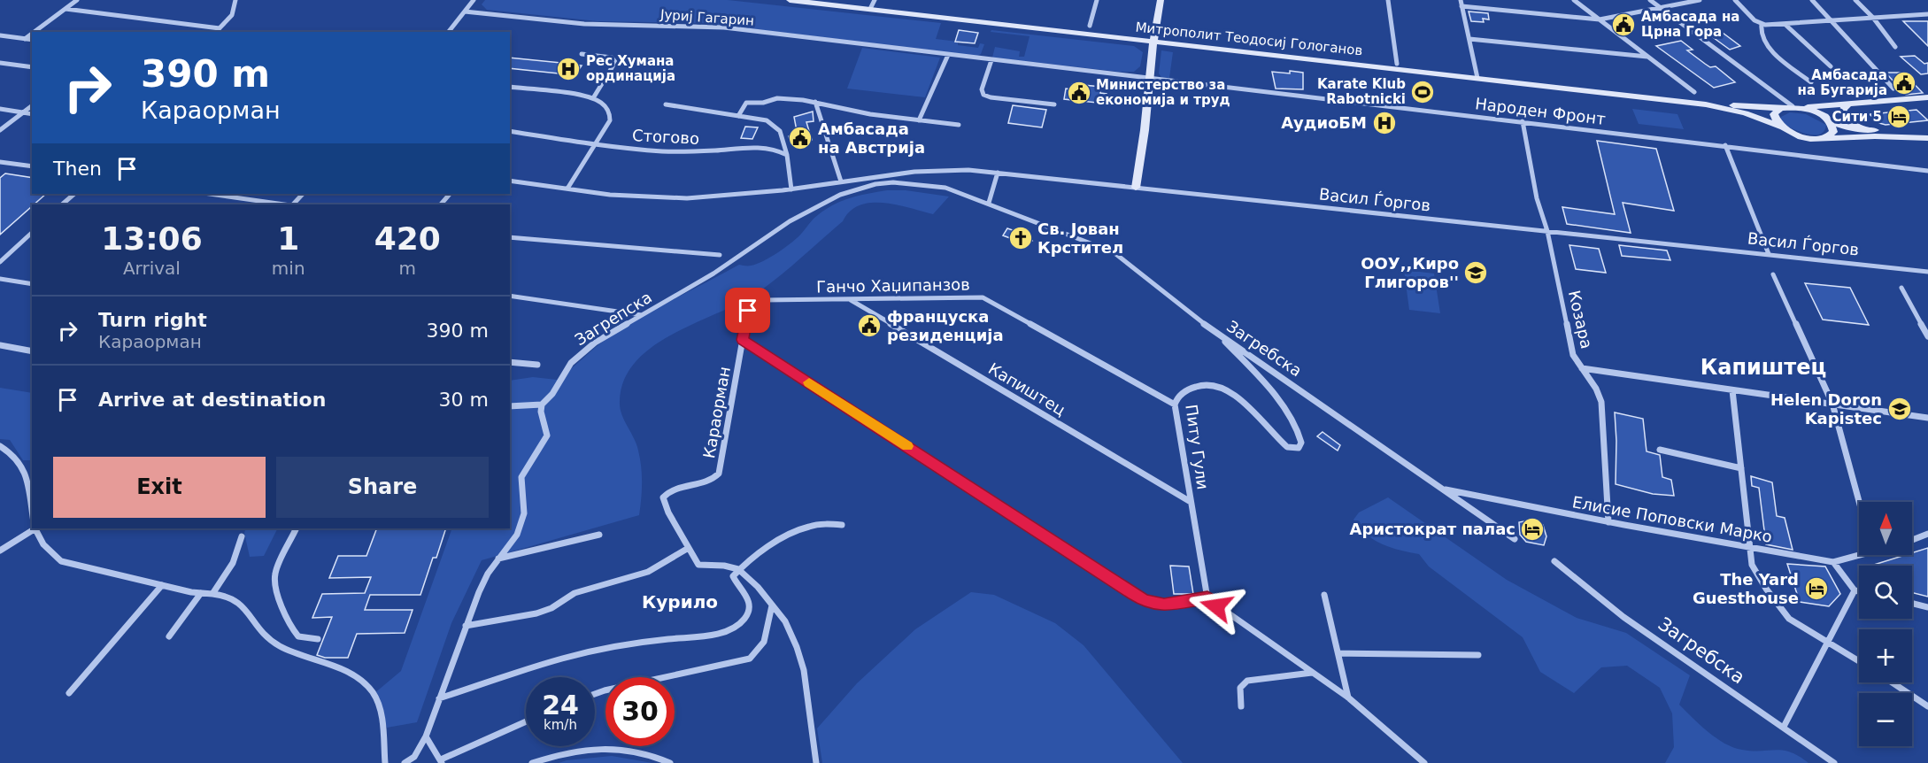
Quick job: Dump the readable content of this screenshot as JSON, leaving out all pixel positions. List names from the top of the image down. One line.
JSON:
{"streets":{"street":["Јуриј Гагарин","Митрополит Теодосиј Гологанов","Народен Фронт","Стогово","Васил Ѓоргов","Ганчо Хаџипанзов","Загрепска","Козара","Загребска","Капиштец","Караорман","Питу Гули","Елисие Поповски Марко"]},"crossings":[["Јуриј Гагарин","Народен Фронт"],["Народен Фронт","Козара"],["Васил Ѓоргов","Козара"],["Ганчо Хаџипанзов","Капиштец"],["Ганчо Хаџипанзов","Караорман"],["Ганчо Хаџипанзов","Питу Гули"],["Загрепска","Загребска"],["Загребска","Питу Гули"],["Загребска","Елисие Поповски Марко"],["Капиштец","Питу Гули"]],"districts":["Капиштец","Курило"],"places":{"public building":["Амбасада на Црна Гора","Амбасада на Бугарија","Министерство за економија и труд","Амбасада на Австрија","француска резиденција"],"hospital":["Рес Хумана ординација","АудиоБМ"],"sports":["Karate Klub Rabotnicki"],"hotel":["Сити 5","Аристократ палас","The Yard Guesthouse"],"church":["Св. Јован Крстител"],"school or university":["ООУ,,Киро Глигоров''","Helen Doron Kapistec"]},"north":"top","page":{"turn":["390 m","Караорман"],"then":"Then","eta":["13:06","Arrival","1","min","420","m"],"list":[{"name":"Turn right","note":"Караорман","value":"390 m"},{"name":"Arrive at destination","value":"30 m"}],"buttons":["Exit","Share"],"map_buttons":["+","−"],"speed":"24 km/h","limit":"30"}}
